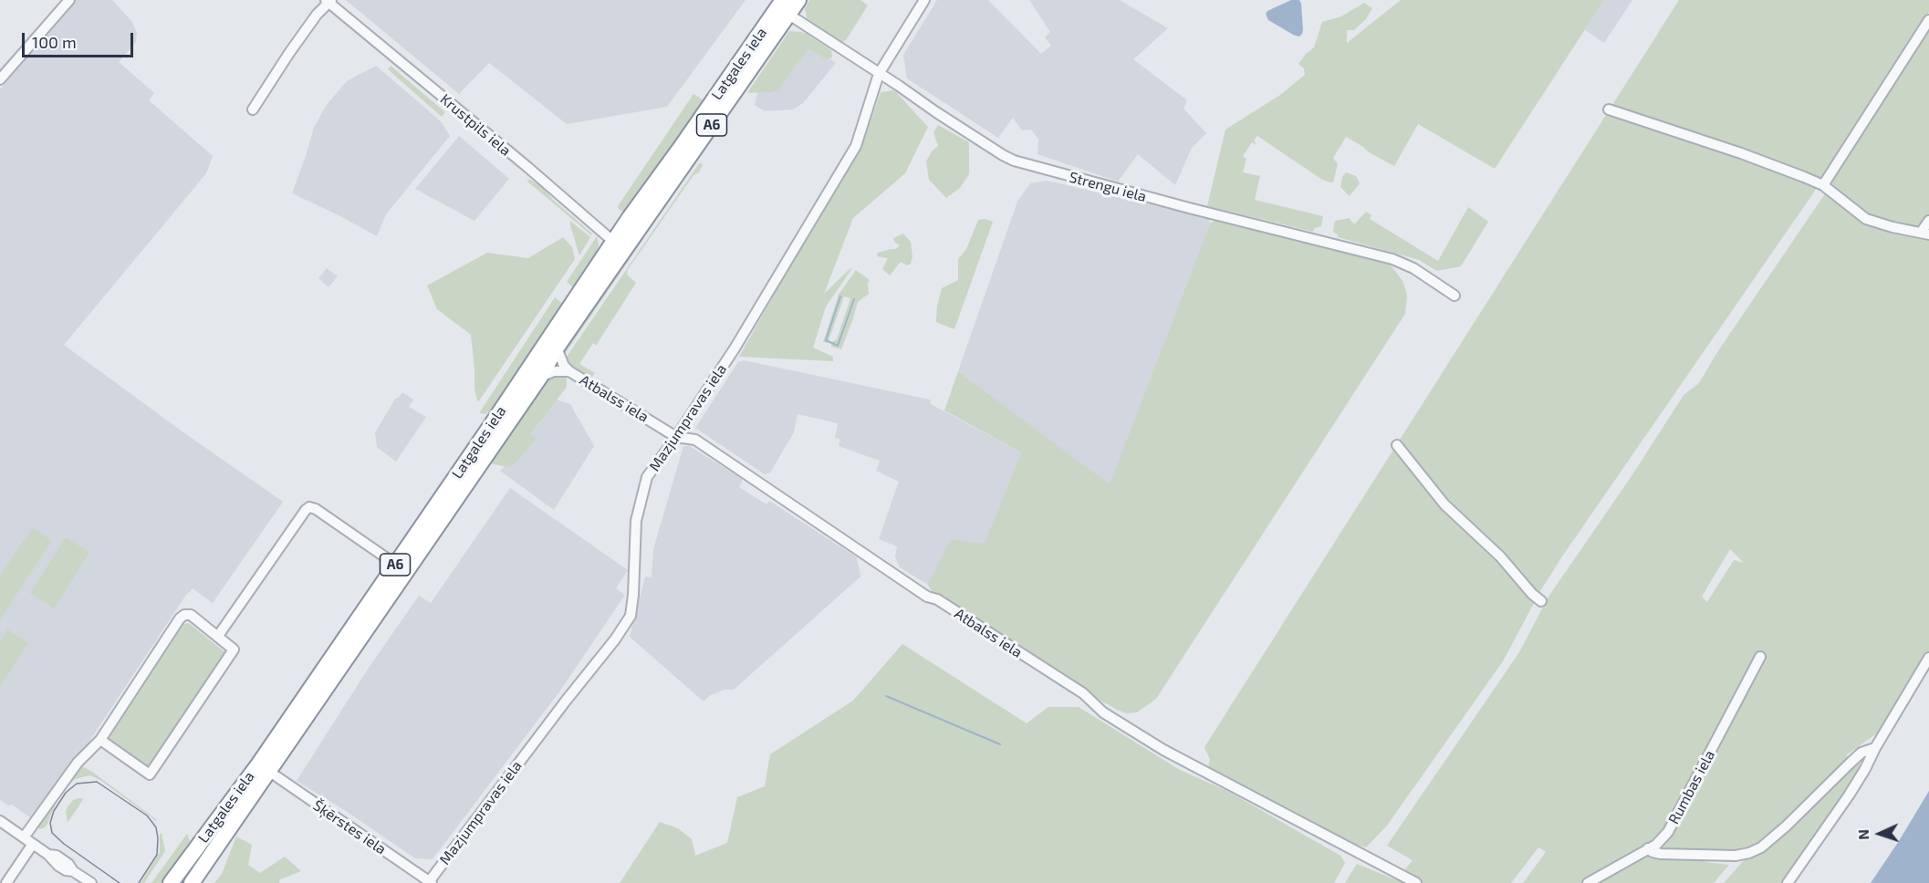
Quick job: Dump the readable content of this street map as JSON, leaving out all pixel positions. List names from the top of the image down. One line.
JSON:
{"streets":{"highway":["Latgales iela","A6"],"street":["Krustpils iela","Strengu iela","Atbalss iela","Mazjumpravas iela","Rumbas iela","Šķērstes iela"]},"crossings":[["Latgales iela","Krustpils iela"],["Latgales iela","Strengu iela"],["Latgales iela","Atbalss iela"],["Latgales iela","Šķērstes iela"],["Strengu iela","Mazjumpravas iela"],["Atbalss iela","Mazjumpravas iela"],["Mazjumpravas iela","Šķērstes iela"]],"scale_bar":"100 m","north":"left"}
